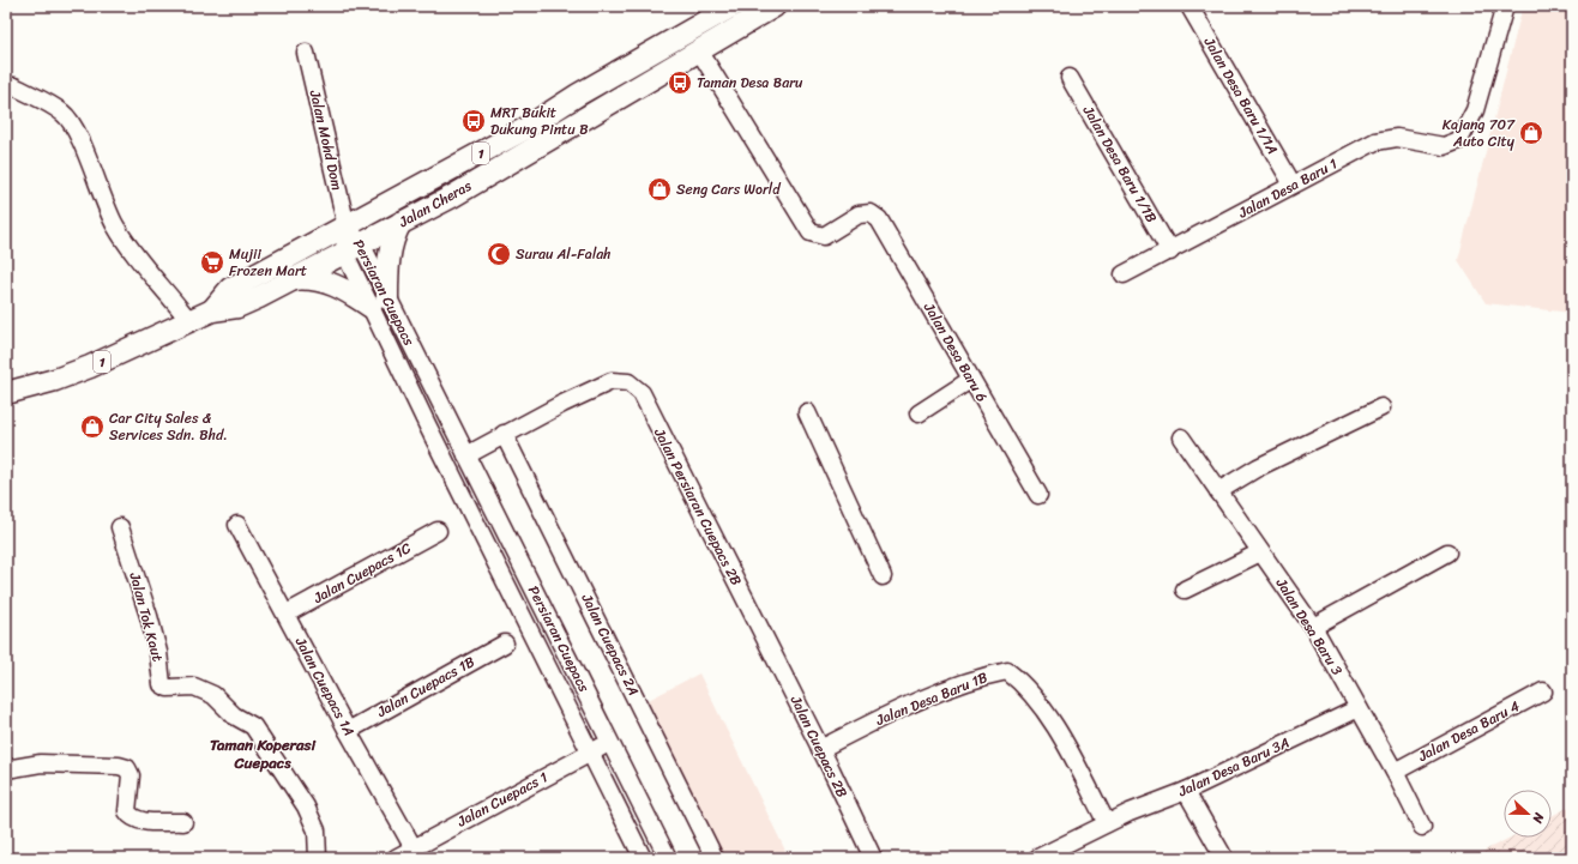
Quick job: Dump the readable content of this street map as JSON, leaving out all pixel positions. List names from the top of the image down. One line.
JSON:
{"streets":{"main road":["1","Jalan Cheras"],"street":["Jalan Desa Baru 1/1A","Jalan Mohd Dom","Jalan Desa Baru 1/1B","Jalan Desa Baru 1","Persiaran Cuepacs","Jalan Desa Baru 6","Jalan Persiaran Cuepacs 2B","Jalan Cuepacs 1C","Jalan Tok Kaut","Jalan Desa Baru 3","Jalan Cuepacs 2A","Jalan Cuepacs 1A","Jalan Cuepacs 1B","Jalan Desa Baru 1B","Jalan Desa Baru 4","Jalan Cuepacs 2B","Jalan Desa Baru 3A","Jalan Cuepacs 1"]},"crossings":[["Jalan Desa Baru 1/1A","Jalan Desa Baru 1"],["Jalan Mohd Dom","Jalan Cheras"],["Jalan Mohd Dom","Persiaran Cuepacs"],["Jalan Desa Baru 1/1B","Jalan Desa Baru 1"],["Jalan Cheras","Persiaran Cuepacs"],["Jalan Cheras","Jalan Desa Baru 6"],["Persiaran Cuepacs","Jalan Cuepacs 1"],["Jalan Persiaran Cuepacs 2B","Jalan Cuepacs 2A"],["Jalan Persiaran Cuepacs 2B","Jalan Cuepacs 2B"],["Jalan Cuepacs 1C","Jalan Cuepacs 1A"],["Jalan Desa Baru 3","Jalan Desa Baru 4"],["Jalan Desa Baru 3","Jalan Desa Baru 3A"],["Jalan Cuepacs 1A","Jalan Cuepacs 1B"],["Jalan Cuepacs 1A","Jalan Cuepacs 1"],["Jalan Desa Baru 1B","Jalan Cuepacs 2B"],["Jalan Desa Baru 1B","Jalan Desa Baru 3A"]],"districts":["Taman Koperasi Cuepacs"],"places":{"bus stop":["Taman Desa Baru","MRT Bukit Dukung Pintu B"],"shop":["Kajang 707 Auto City","Seng Cars World","Car City Sales & Services Sdn. Bhd."],"mosque":["Surau Al-Falah"],"supermarket":["Mujii Frozen Mart"]},"north":"right"}
